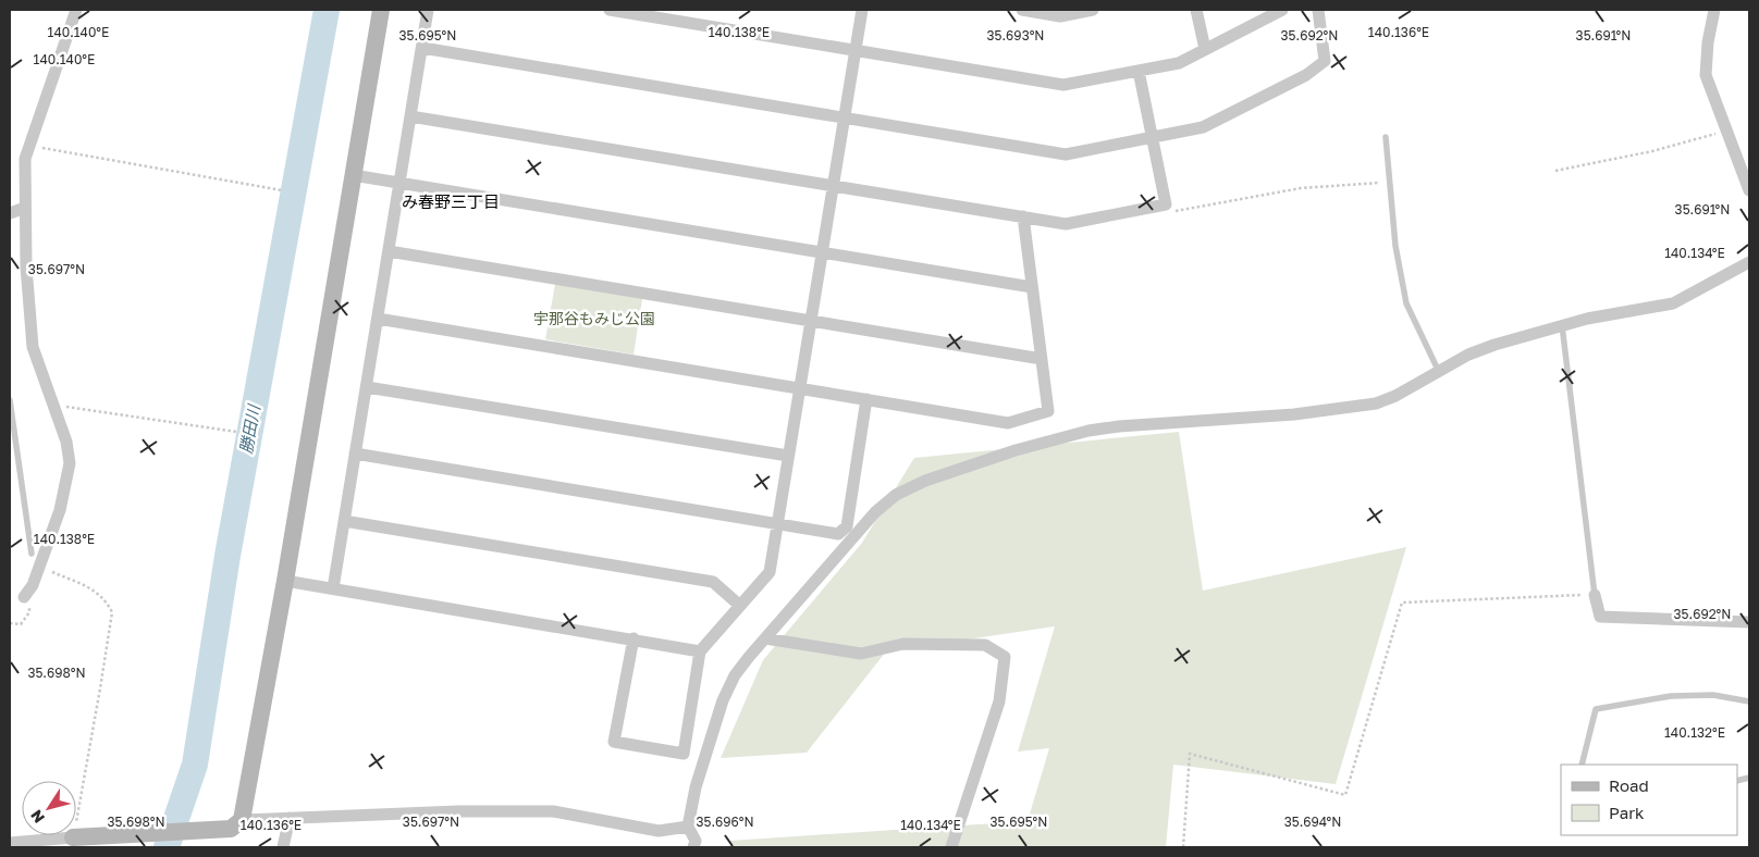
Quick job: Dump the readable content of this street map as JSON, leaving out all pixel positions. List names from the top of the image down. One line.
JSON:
{"districts":["み春野三丁目"],"water":["勝田川"],"parks":["宇那谷もみじ公園"],"legend":["Road","Park"],"north":"bottom left","coordinates":["140.140°E","140.138°E","140.136°E","35.695°N","35.693°N","35.692°N","35.691°N","140.134°E","35.697°N","35.698°N","140.132°E","35.696°N","35.694°N"]}
